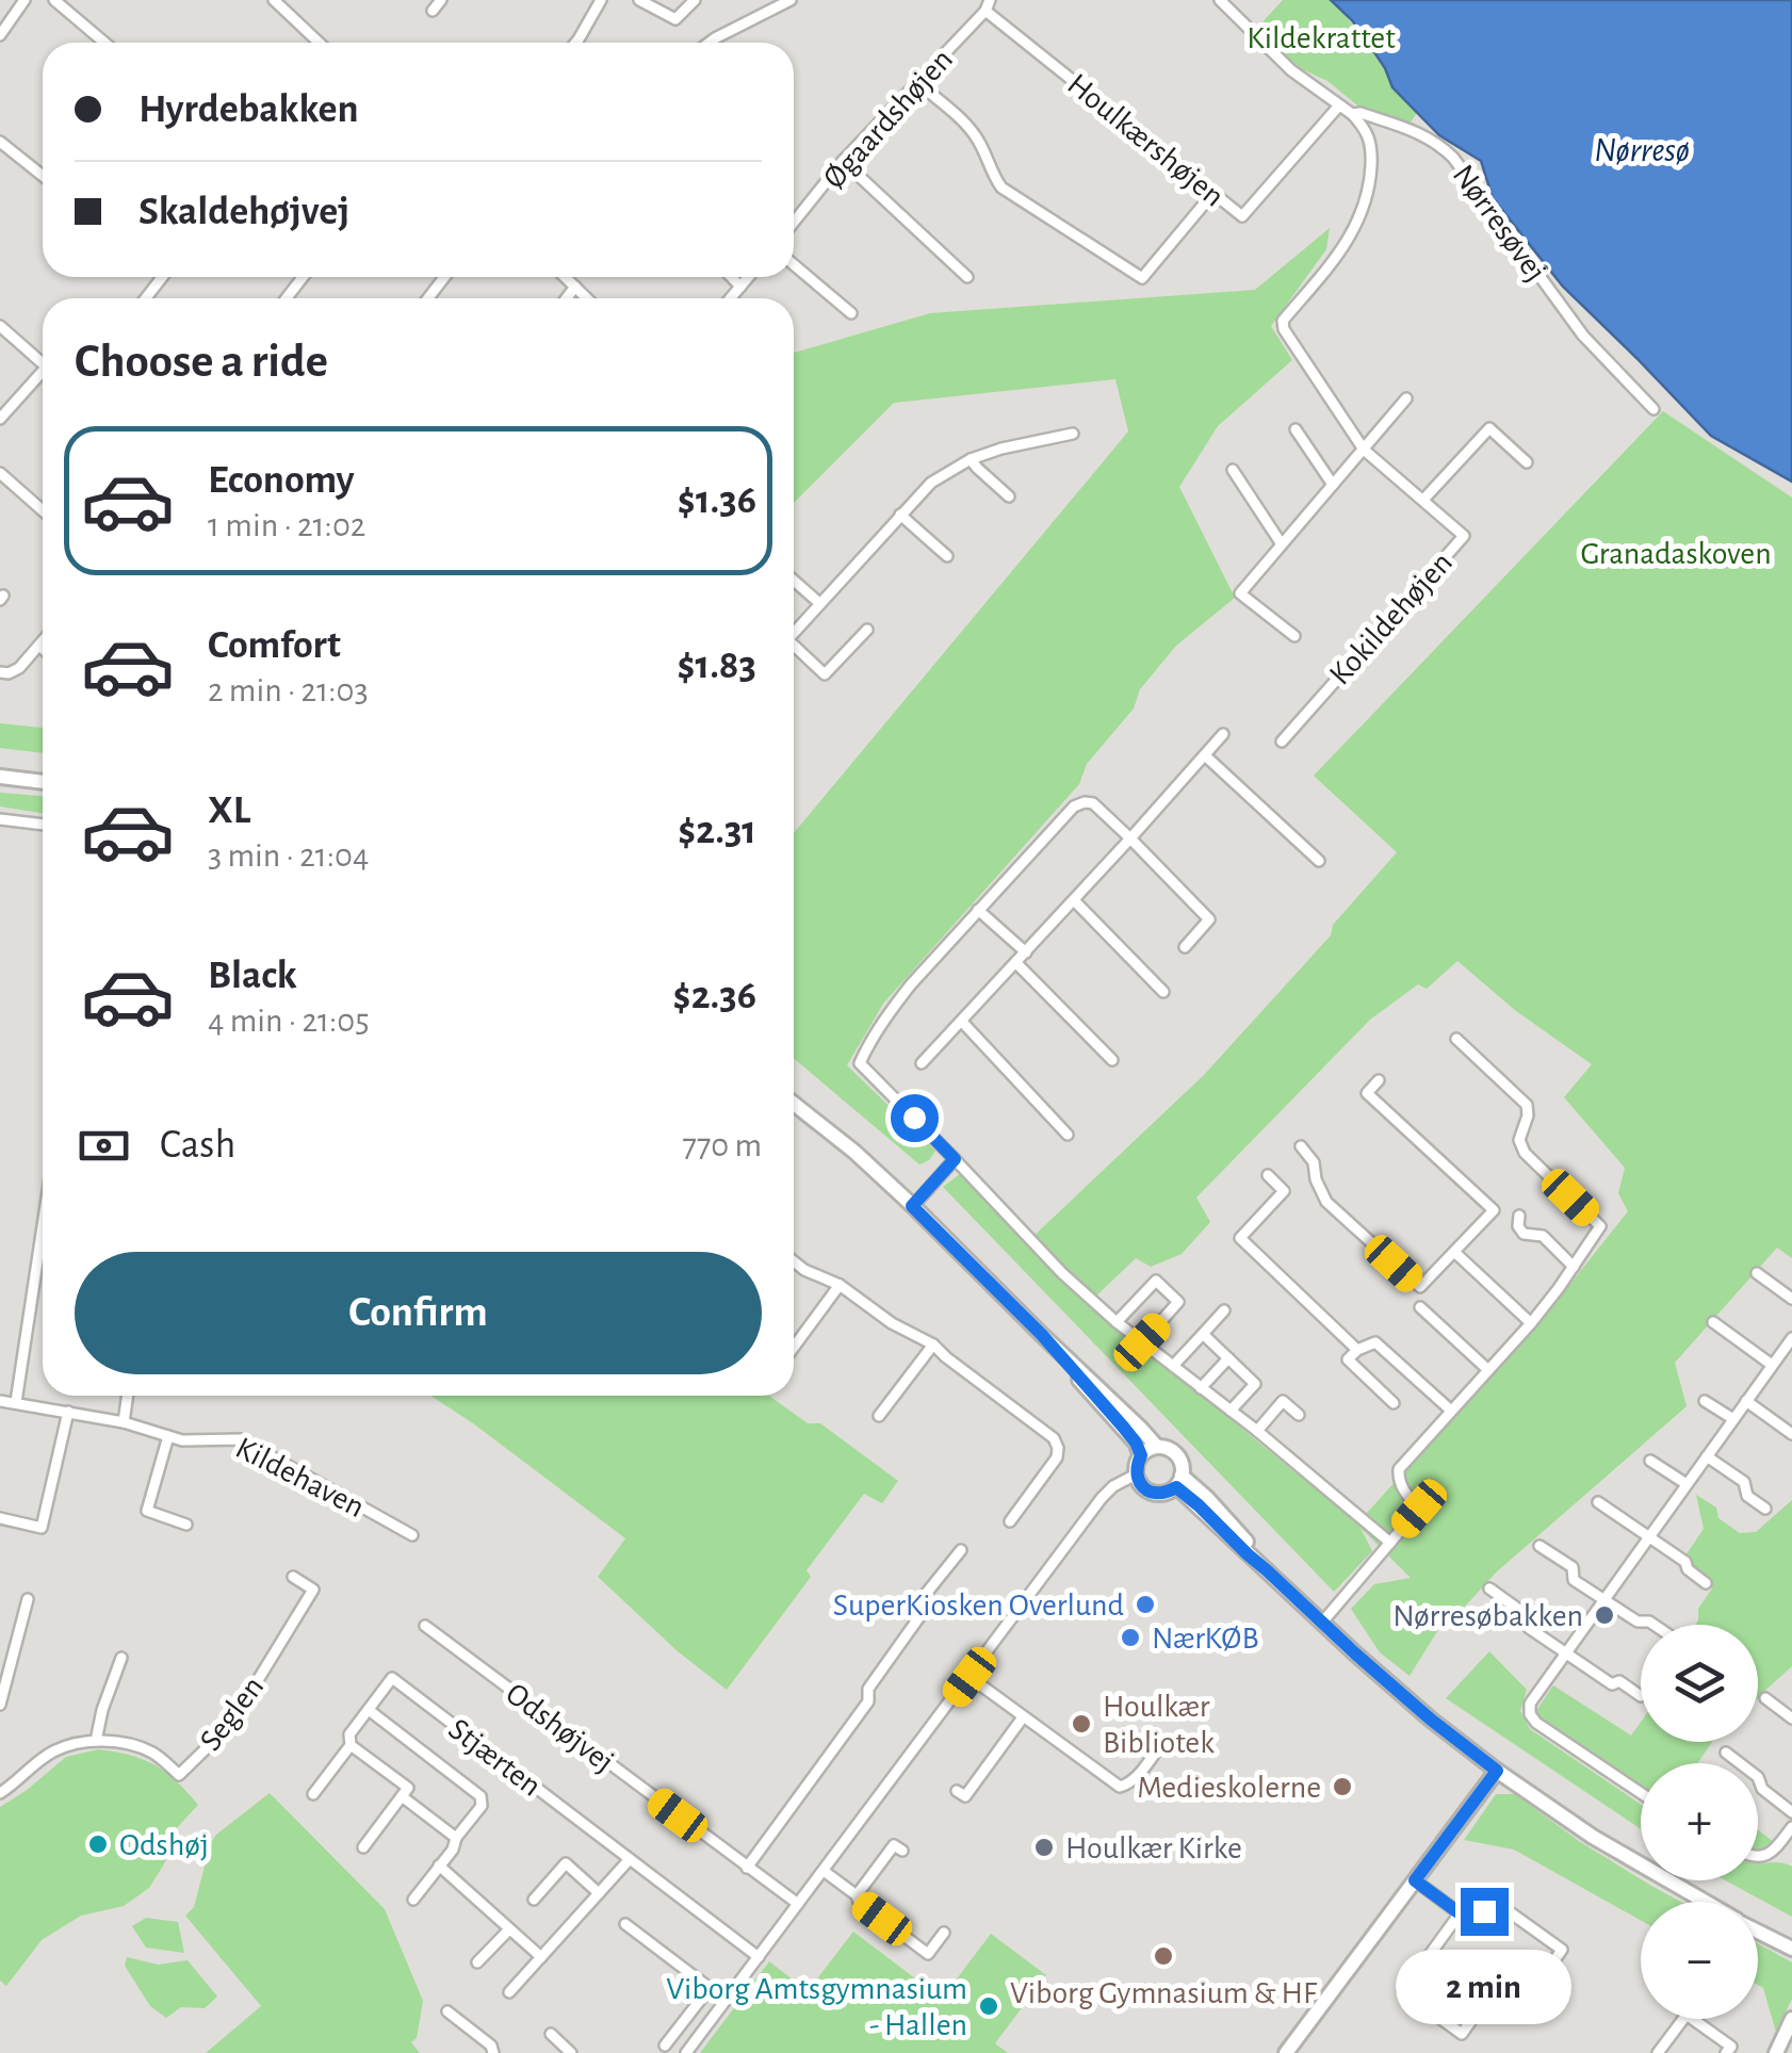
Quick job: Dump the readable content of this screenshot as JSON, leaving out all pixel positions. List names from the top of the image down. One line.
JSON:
{"streets":{"street":["Øgaardshøjen","Houlkærshøjen","Nørresøvej","Kokildehøjen","Kildehaven","Seglen","Odshøjvej","Stjærten"]},"crossings":[["Øgaardshøjen","Houlkærshøjen"],["Houlkærshøjen","Nørresøvej"],["Nørresøvej","Kokildehøjen"]],"water":["Nørresø"],"parks":["Kildekrattet","Granadaskoven"],"places":["SuperKiosken Overlund","Nørresøbakken","NærKØB","Houlkær Bibliotek","Medieskolerne","Odshøj","Houlkær Kirke","Viborg Gymnasium & HF","Viborg Amtsgymnasium - Hallen"],"page":{"banner":["Hyrdebakken","Skaldehøjvej"],"heading":"Choose a ride","list":[{"name":"Economy","note":"1 min · 21:02","value":"$1.36"},{"name":"Comfort","note":"2 min · 21:03","value":"$1.83"},{"name":"XL","note":"3 min · 21:04","value":"$2.31"},{"name":"Black","note":"4 min · 21:05","value":"$2.36"}],"pay":["Cash","770 m"],"buttons":"Confirm","map_buttons":["+","−"],"bubble":"2 min"}}
